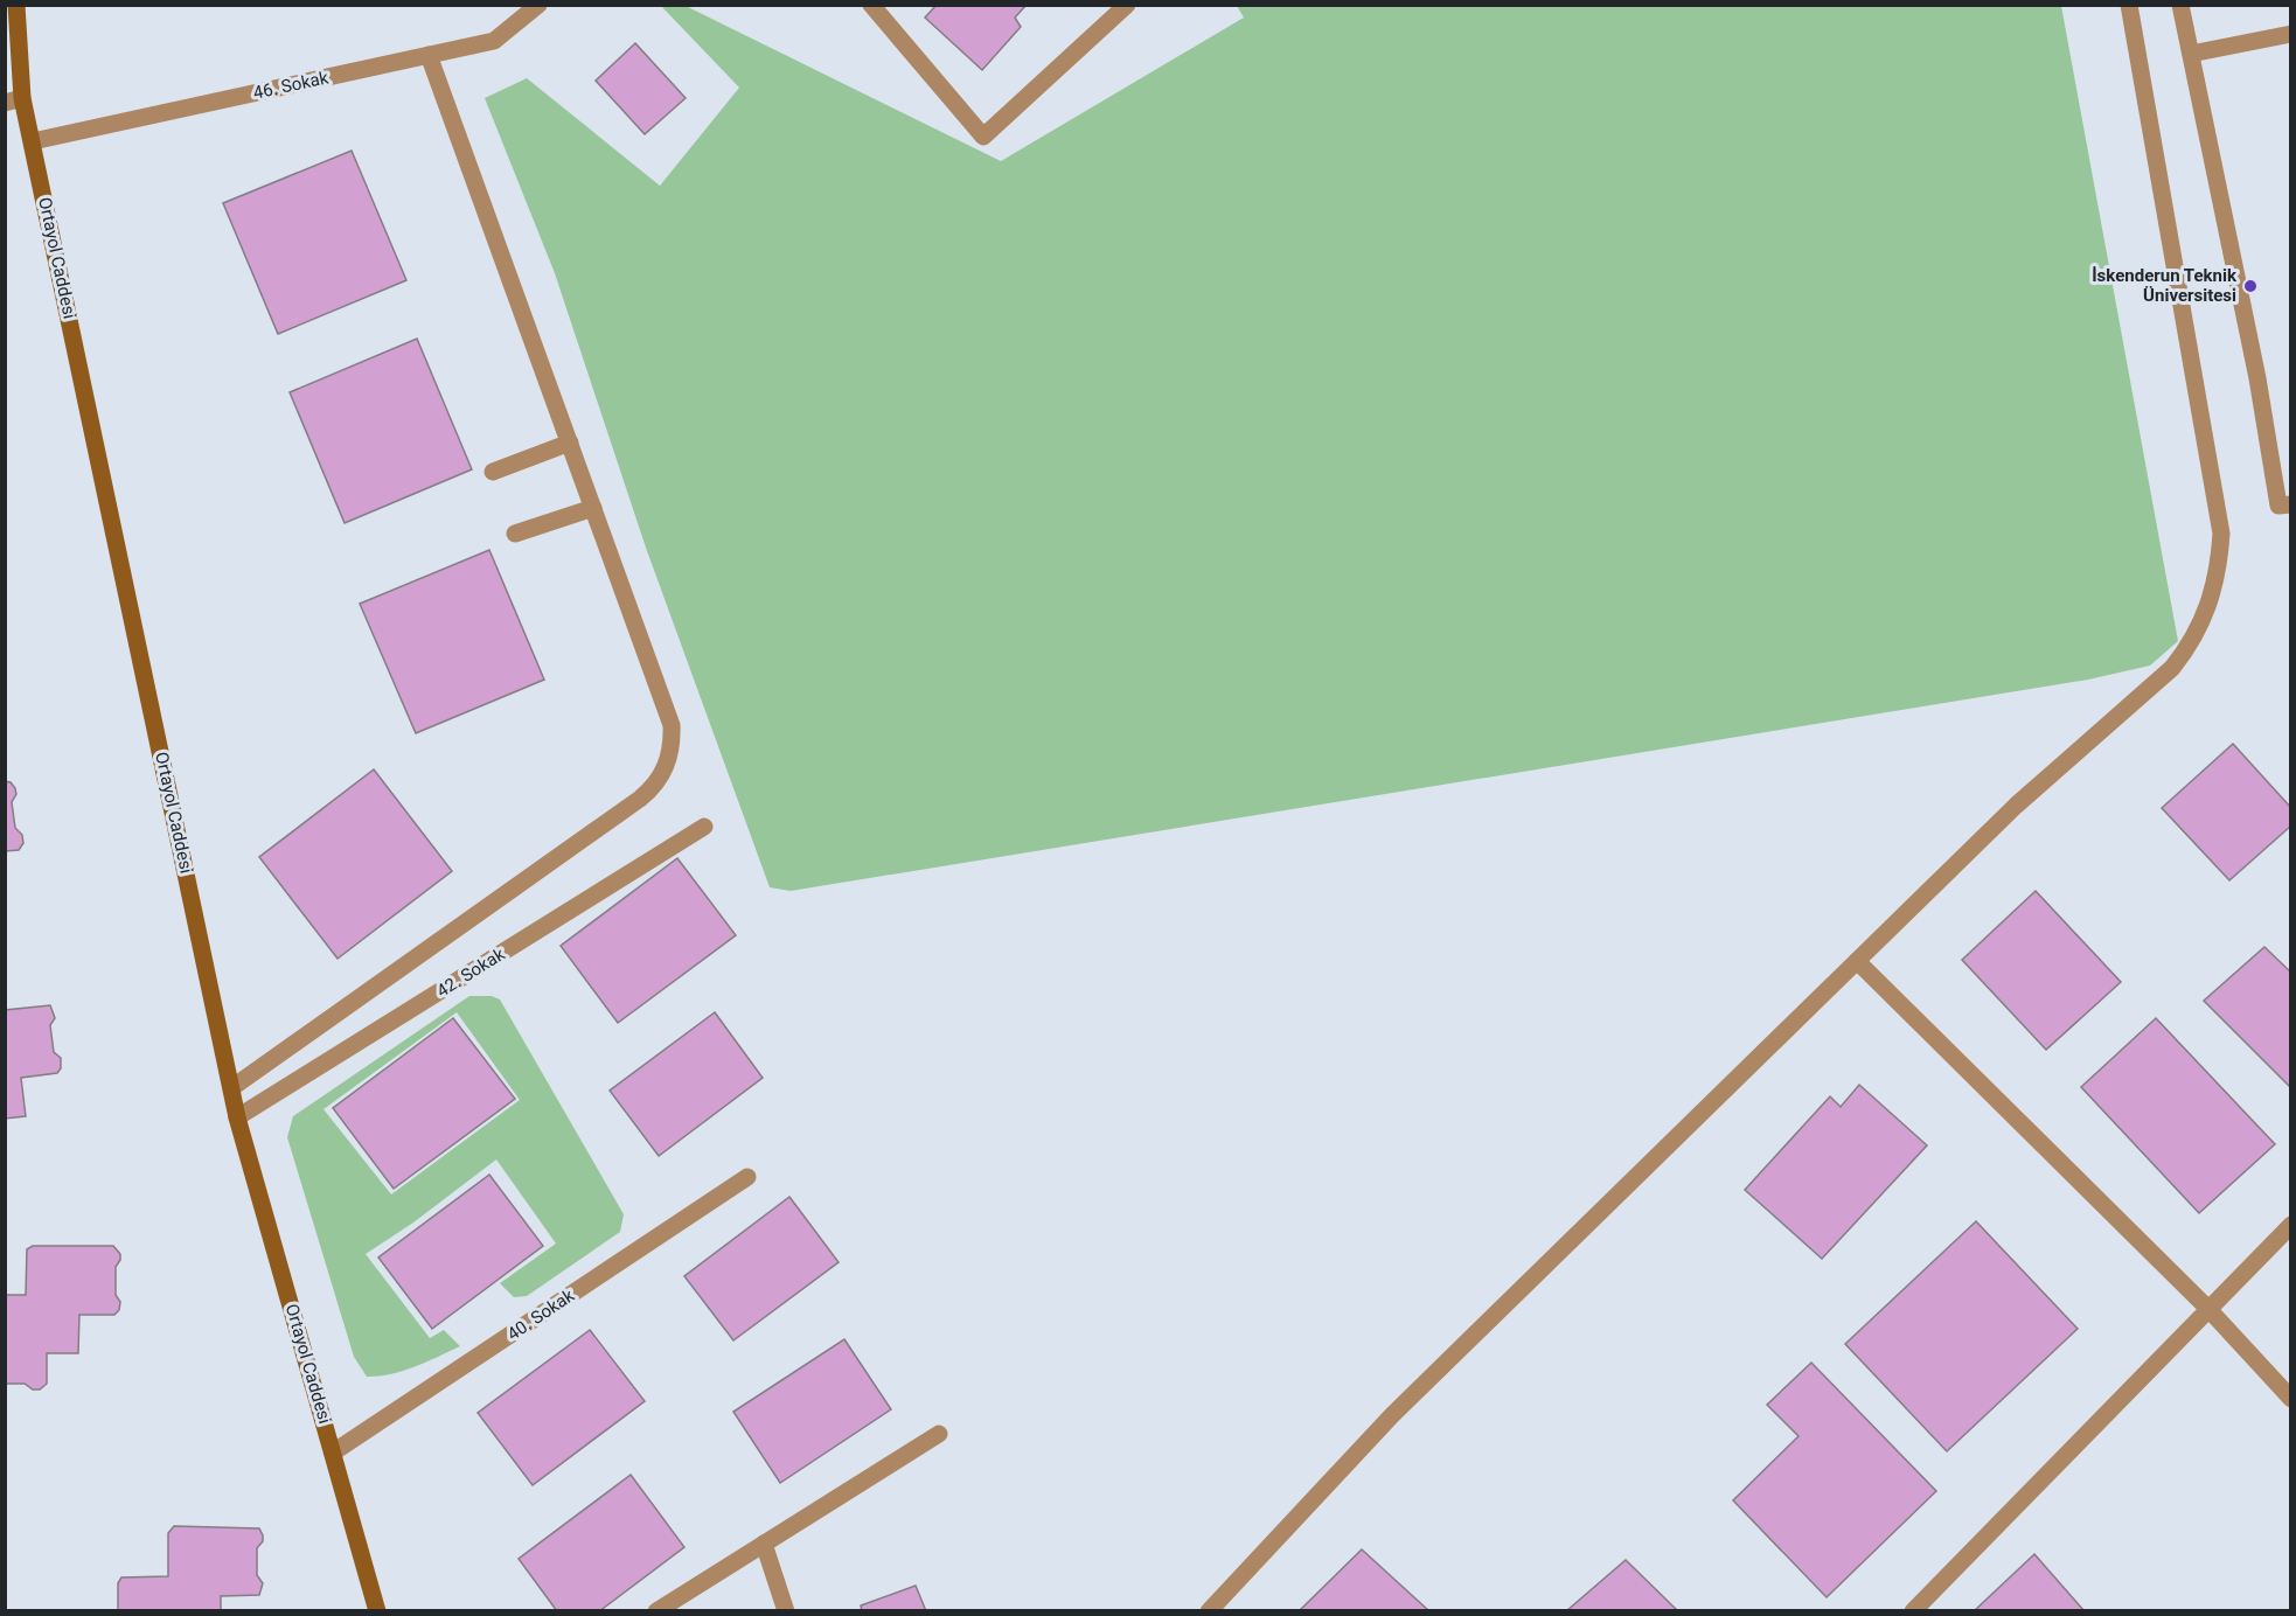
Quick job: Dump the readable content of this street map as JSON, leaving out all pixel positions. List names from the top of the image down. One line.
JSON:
{"streets":{"street":["46. Sokak","Ortayol Caddesi","42. Sokak","40. Sokak"]},"crossings":[["46. Sokak","Ortayol Caddesi"],["Ortayol Caddesi","42. Sokak"],["Ortayol Caddesi","40. Sokak"]],"places":["İskenderun Teknik Üniversitesi"]}
